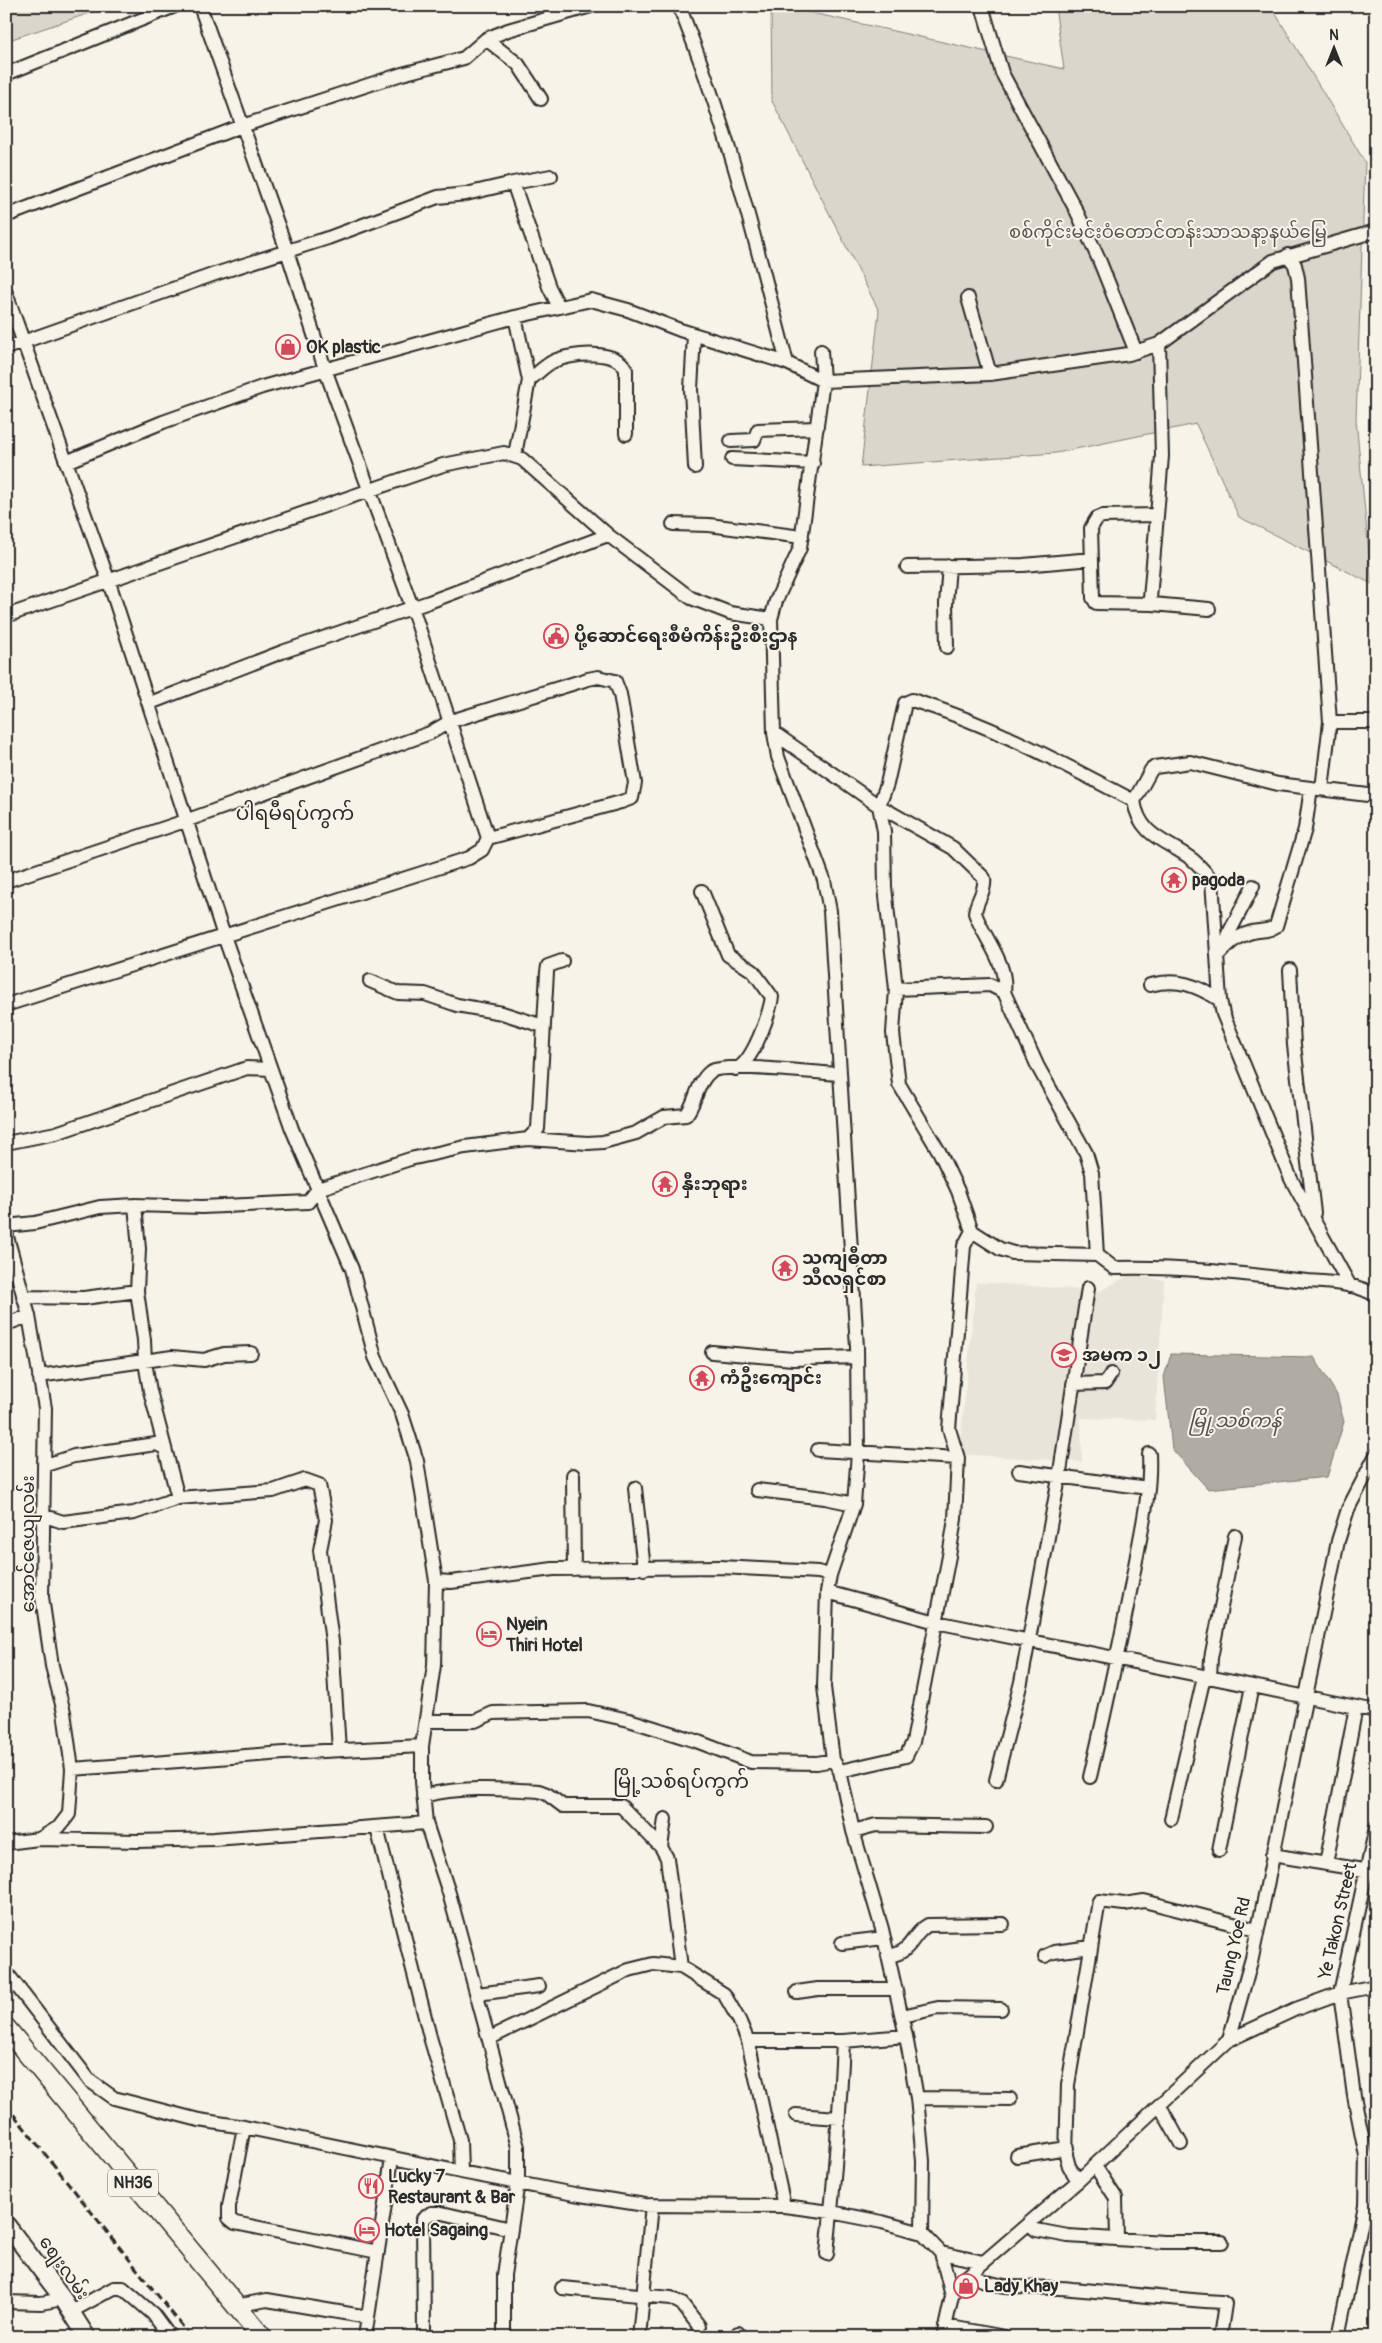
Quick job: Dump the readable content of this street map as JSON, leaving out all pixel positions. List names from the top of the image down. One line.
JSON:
{"streets":{"highway":["NH36"],"main road":["စျေးလမ်း"],"street":["အောင်ဇေယျလမ်း","Ye Takon Street","Taung Yoe Rd"]},"districts":["ပါရမီရပ်ကွက်","မြို့သစ်ရပ်ကွက်"],"water":["မြို့သစ်ကန်"],"parks":["စစ်ကိုင်းမင်းဝံတောင်တန်းသာသနာ့နယ်မြေ"],"places":{"shop":["OK plastic","Lady Khay"],"public building":["ပို့ဆောင်ရေးစီမံကိန်းဦးစီးဌာန"],"temple":["pagoda","နှီးဘုရား","သကျဓီတာ သီလရှင်စာ","ကံဦးကျောင်း"],"school or university":["အမက ၁၂"],"hotel":["Nyein Thiri Hotel","Hotel Sagaing"],"restaurant":["Lucky 7 Restaurant & Bar"]},"north":"top"}
